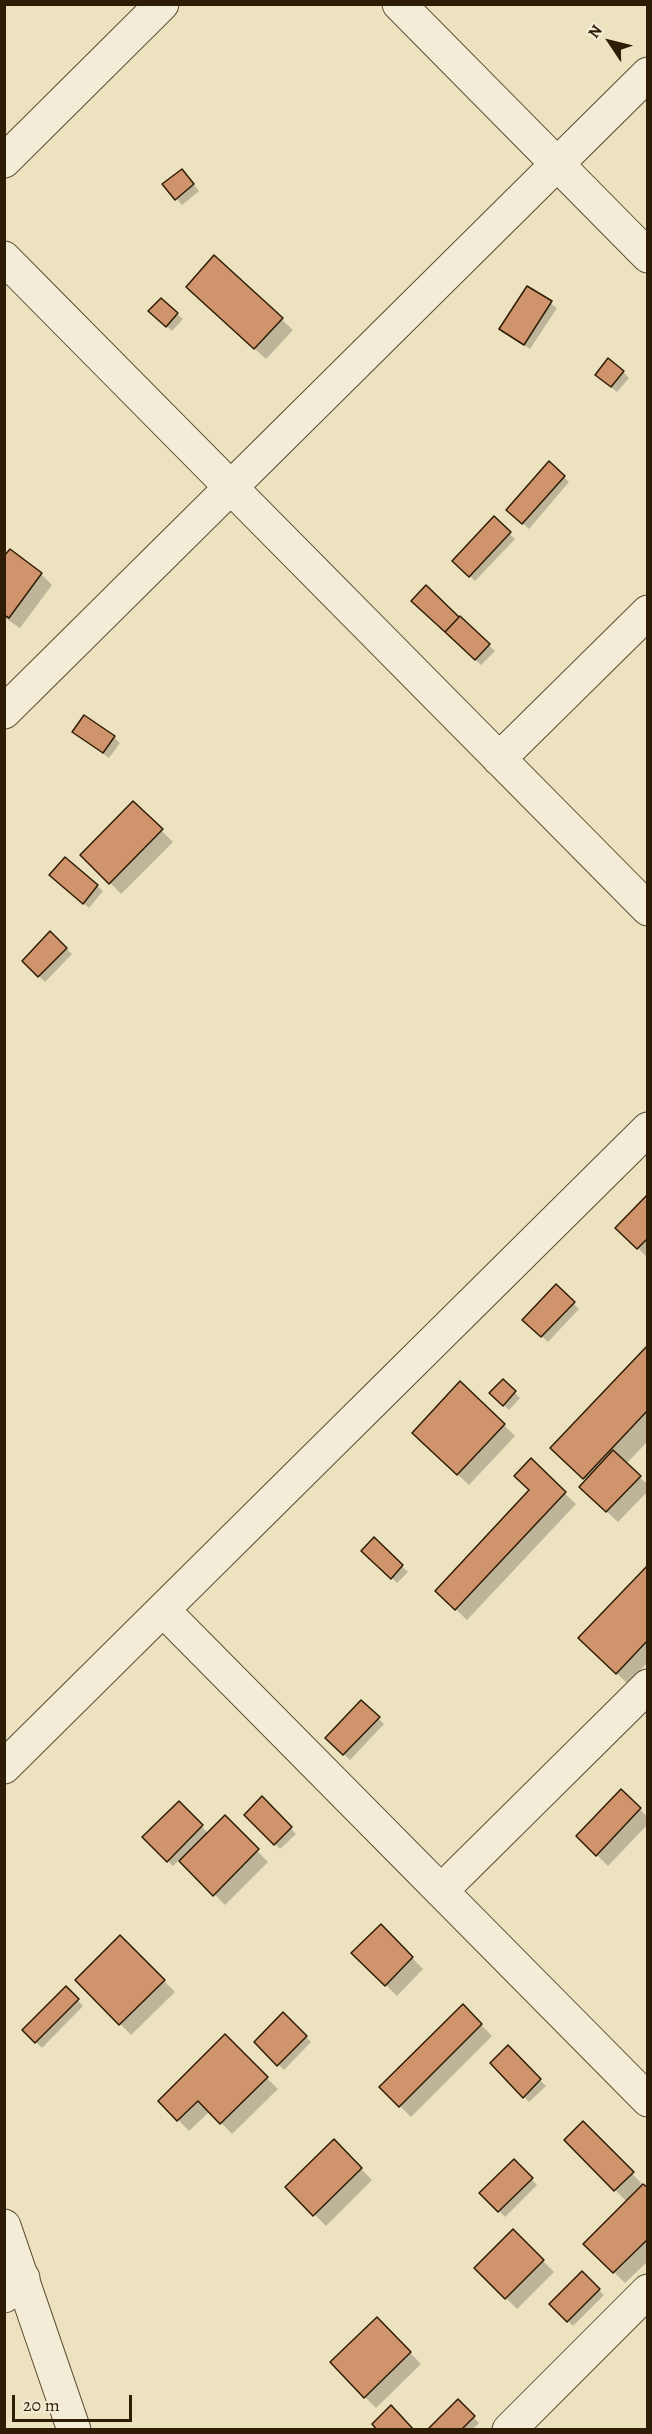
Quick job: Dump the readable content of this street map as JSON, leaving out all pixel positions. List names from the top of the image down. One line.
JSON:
{"scale_bar":"20 m","north":"top left"}
